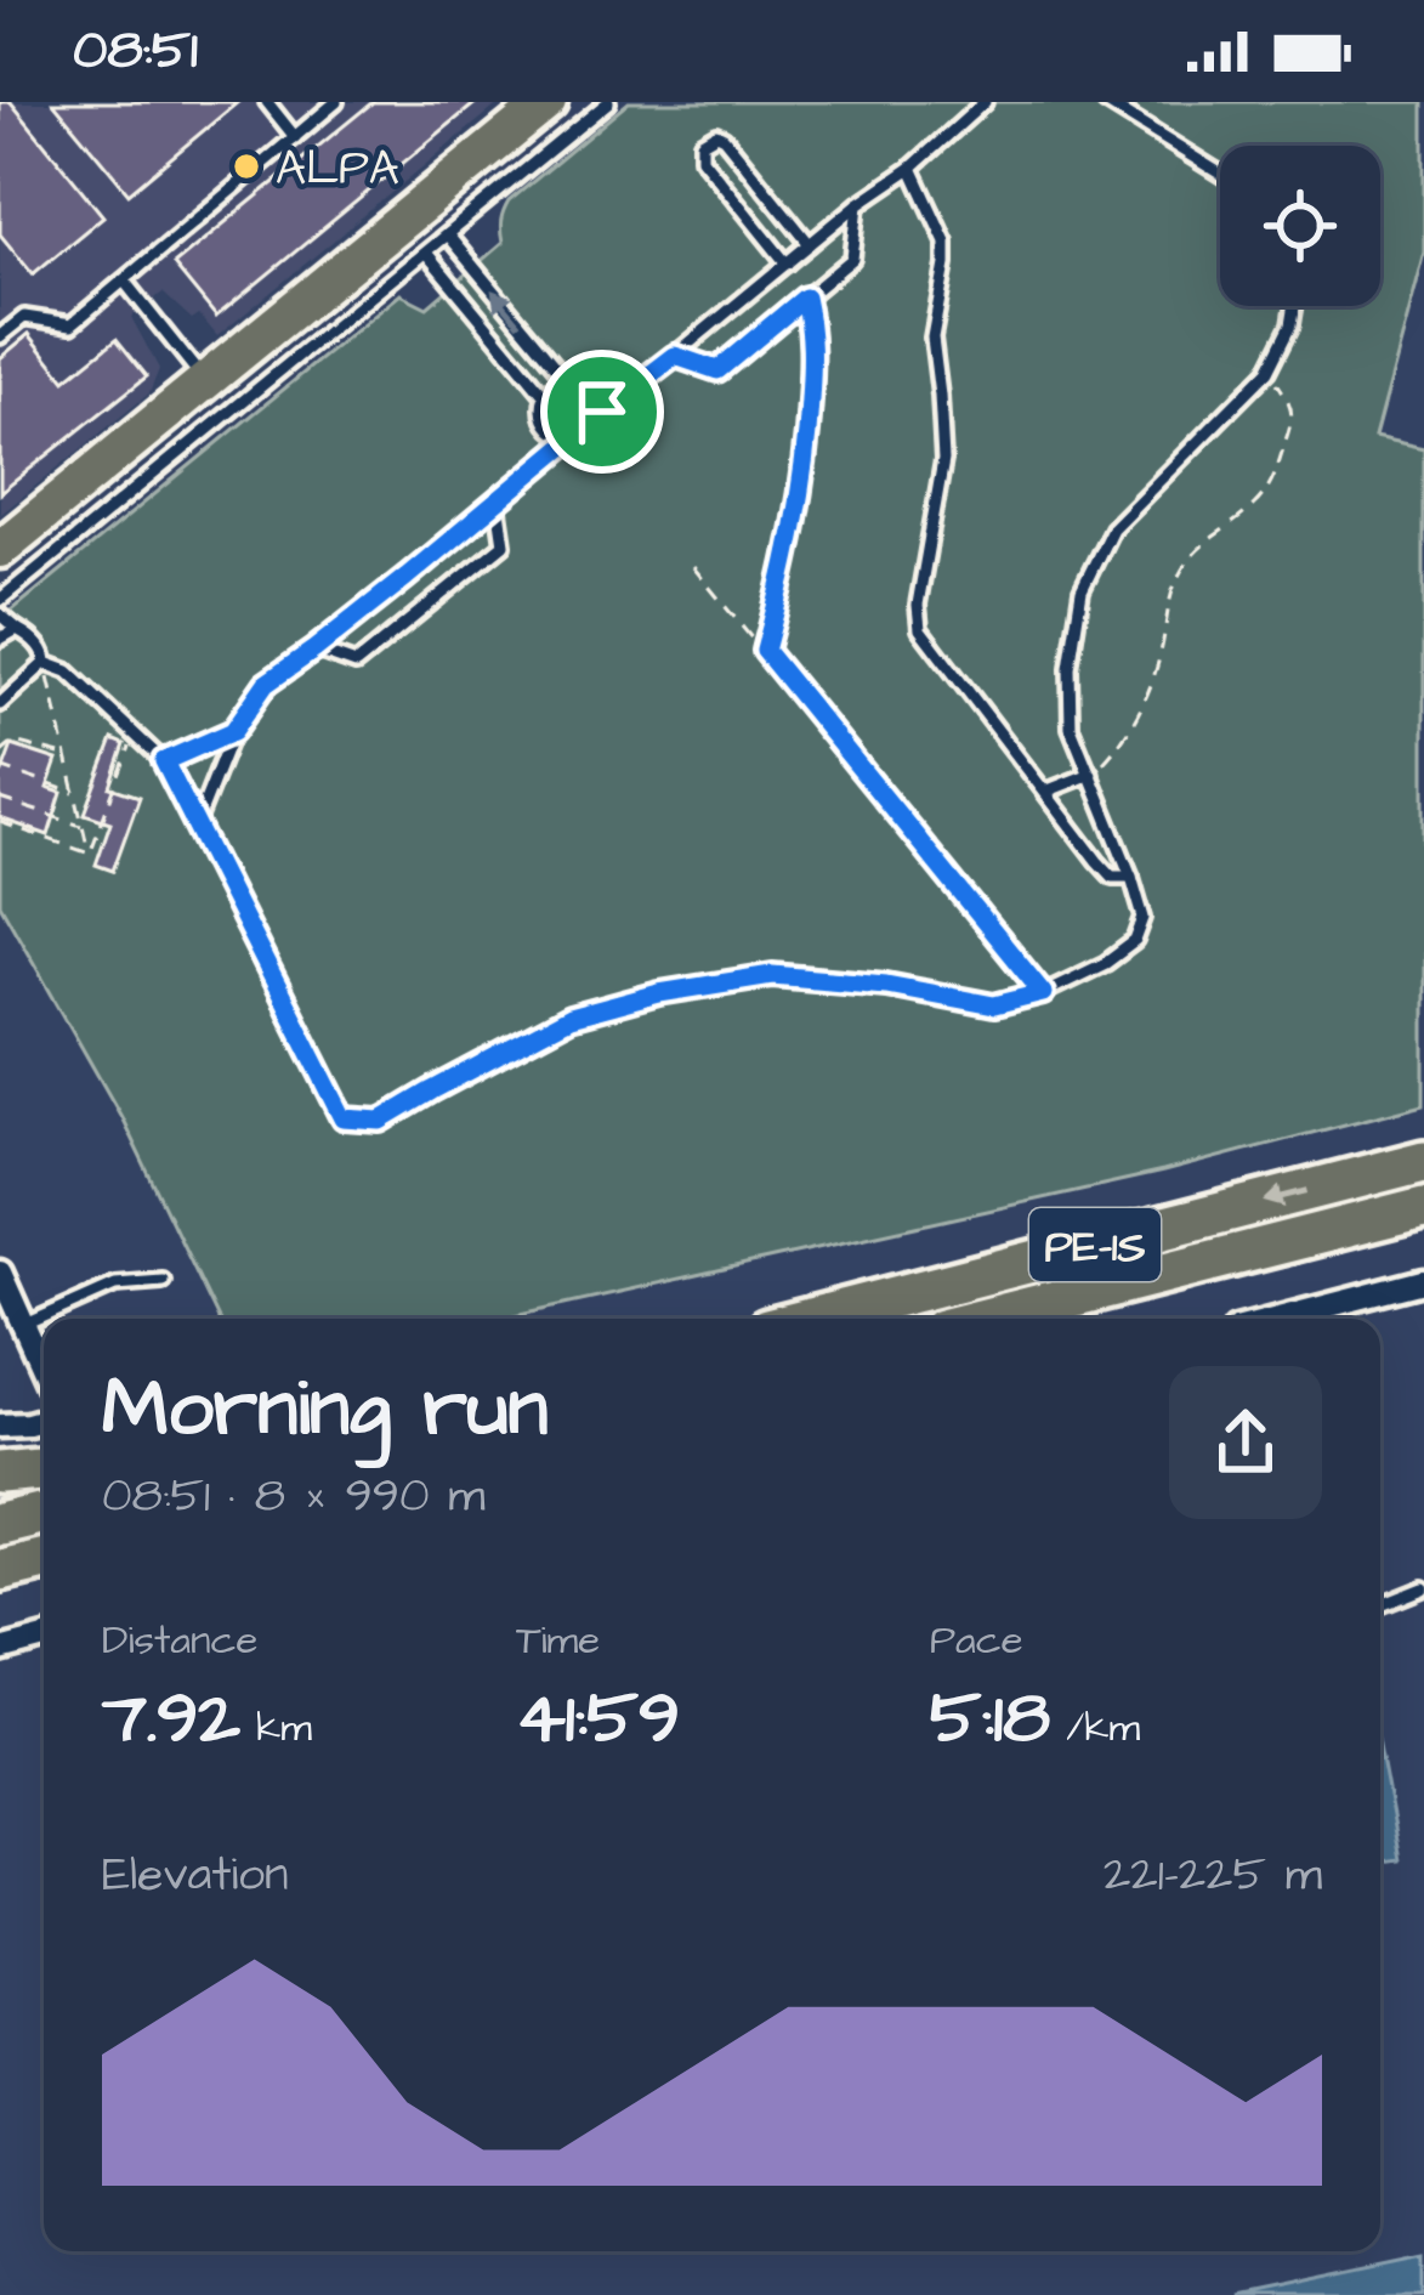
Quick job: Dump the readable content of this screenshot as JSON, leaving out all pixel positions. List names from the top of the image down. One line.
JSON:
{"streets":{"highway":["PE-1S"]},"places":["ALPA"],"page":{"status":"08:51","heading":["Morning run","08:51 · 8 × 990 m"],"stats":[["Distance","7.92 km"],["Time","41:59"],["Pace","5:18 /km"]],"chart":["Elevation","221–225 m"]}}
